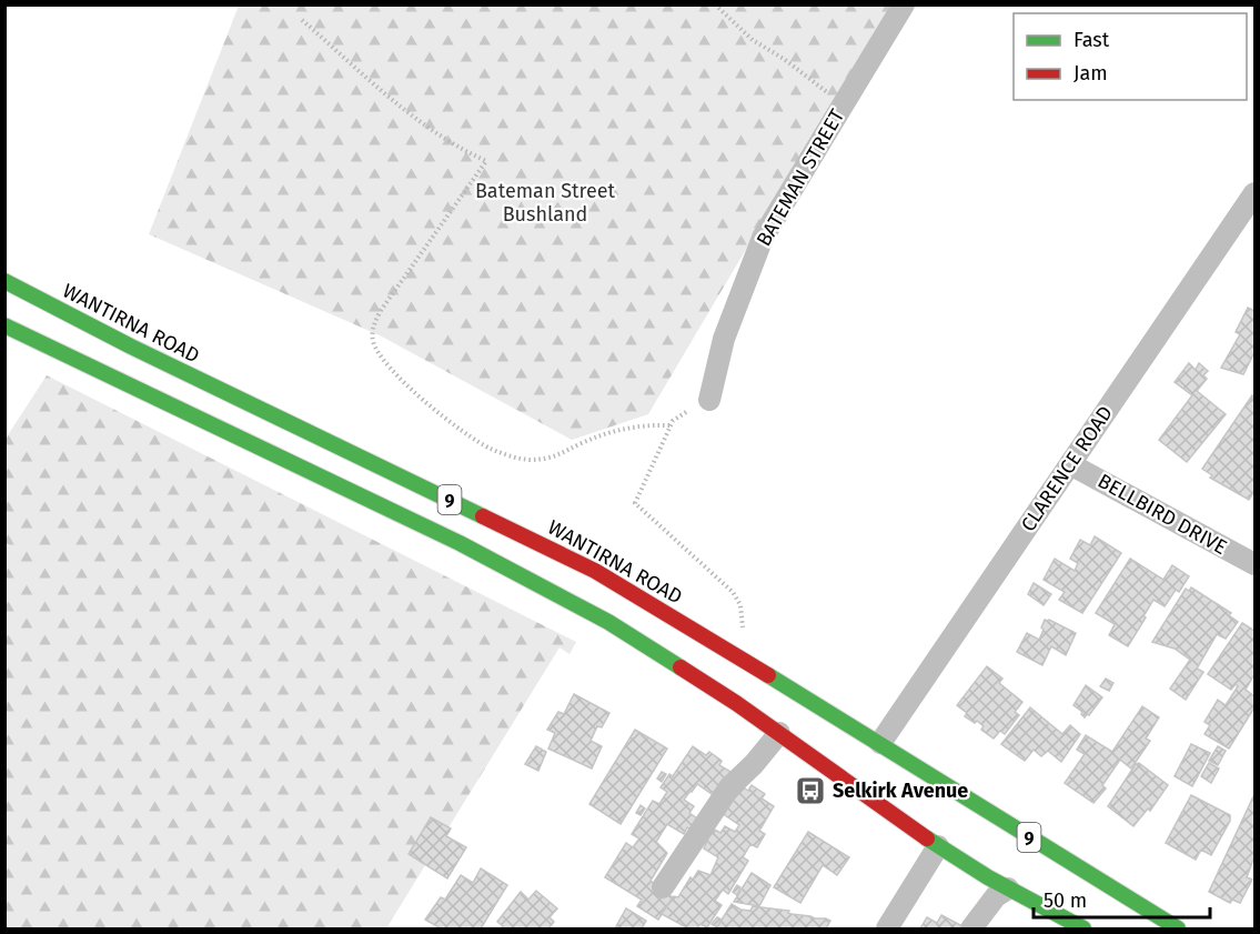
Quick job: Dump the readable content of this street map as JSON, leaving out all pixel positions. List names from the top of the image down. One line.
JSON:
{"streets":{"main road":["WANTIRNA ROAD","9"],"street":["BATEMAN STREET","CLARENCE ROAD","BELLBIRD DRIVE"]},"crossings":[["WANTIRNA ROAD","CLARENCE ROAD"],["CLARENCE ROAD","BELLBIRD DRIVE"]],"parks":["Bateman Street Bushland"],"places":{"bus stop":["Selkirk Avenue"]},"legend":["Fast","Jam"],"scale_bar":"50 m"}
